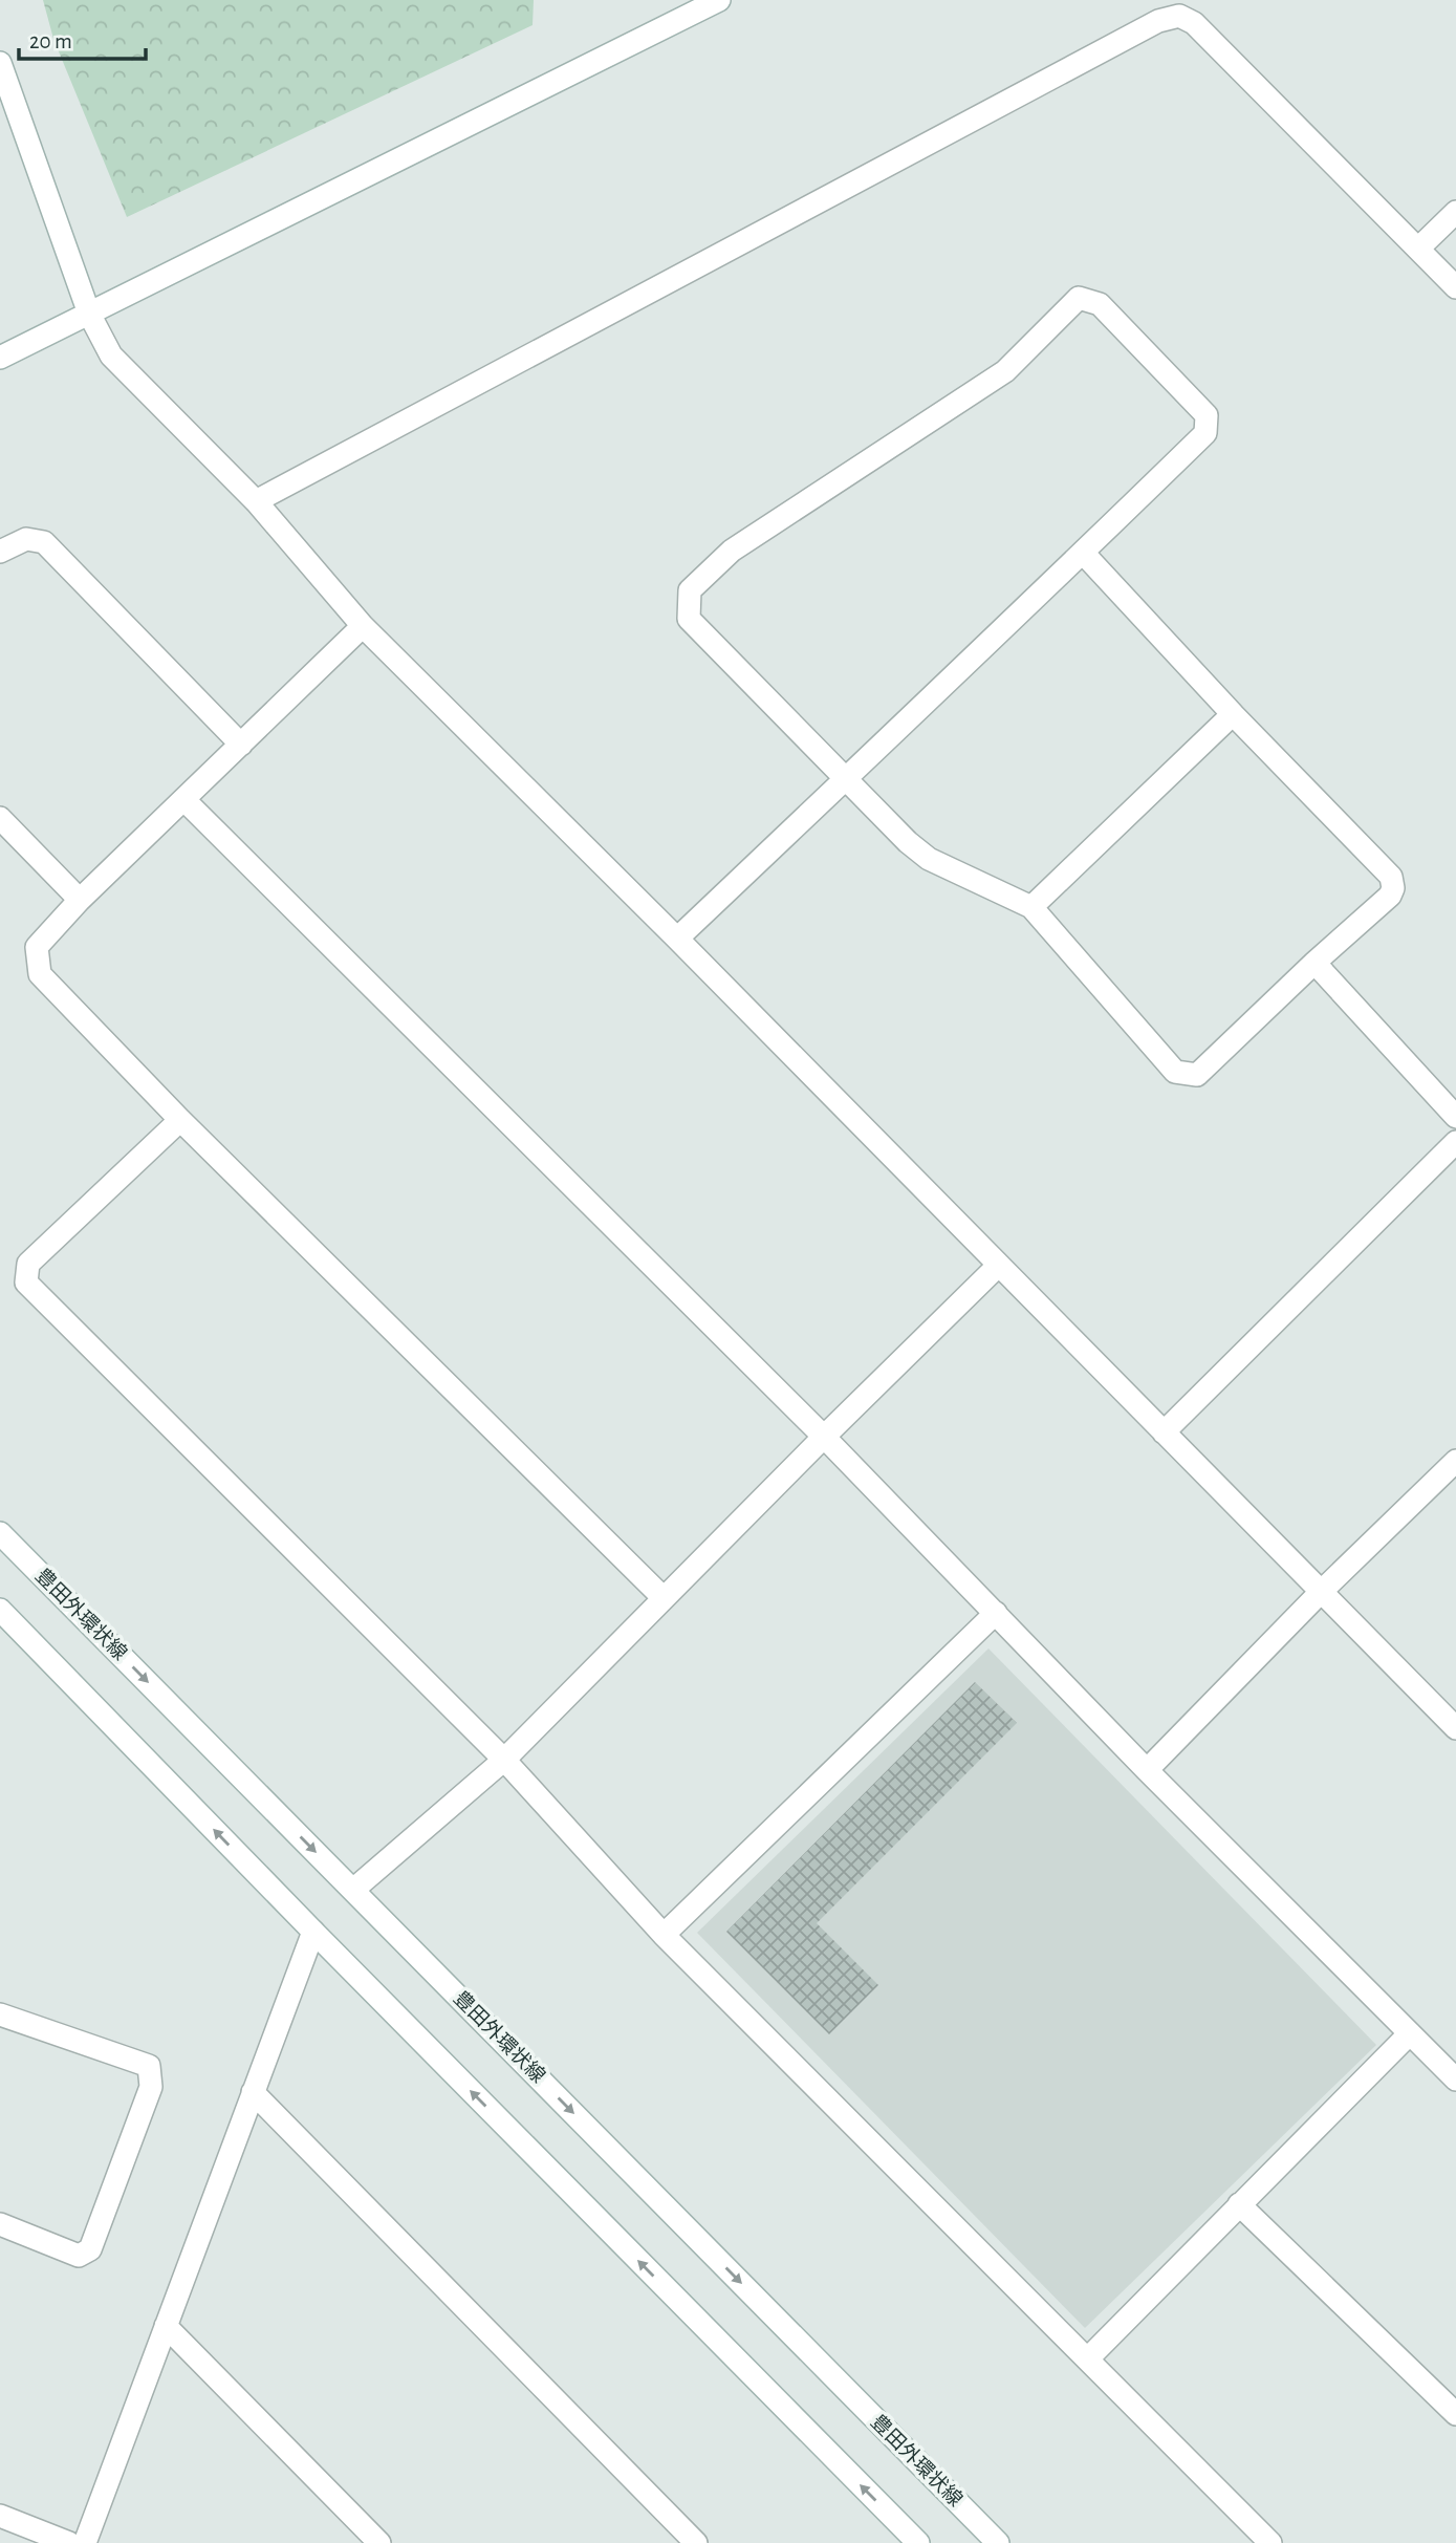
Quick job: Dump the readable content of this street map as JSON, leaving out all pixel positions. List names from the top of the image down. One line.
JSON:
{"streets":{"street":["豊田外環状線"]},"scale_bar":"20 m"}
